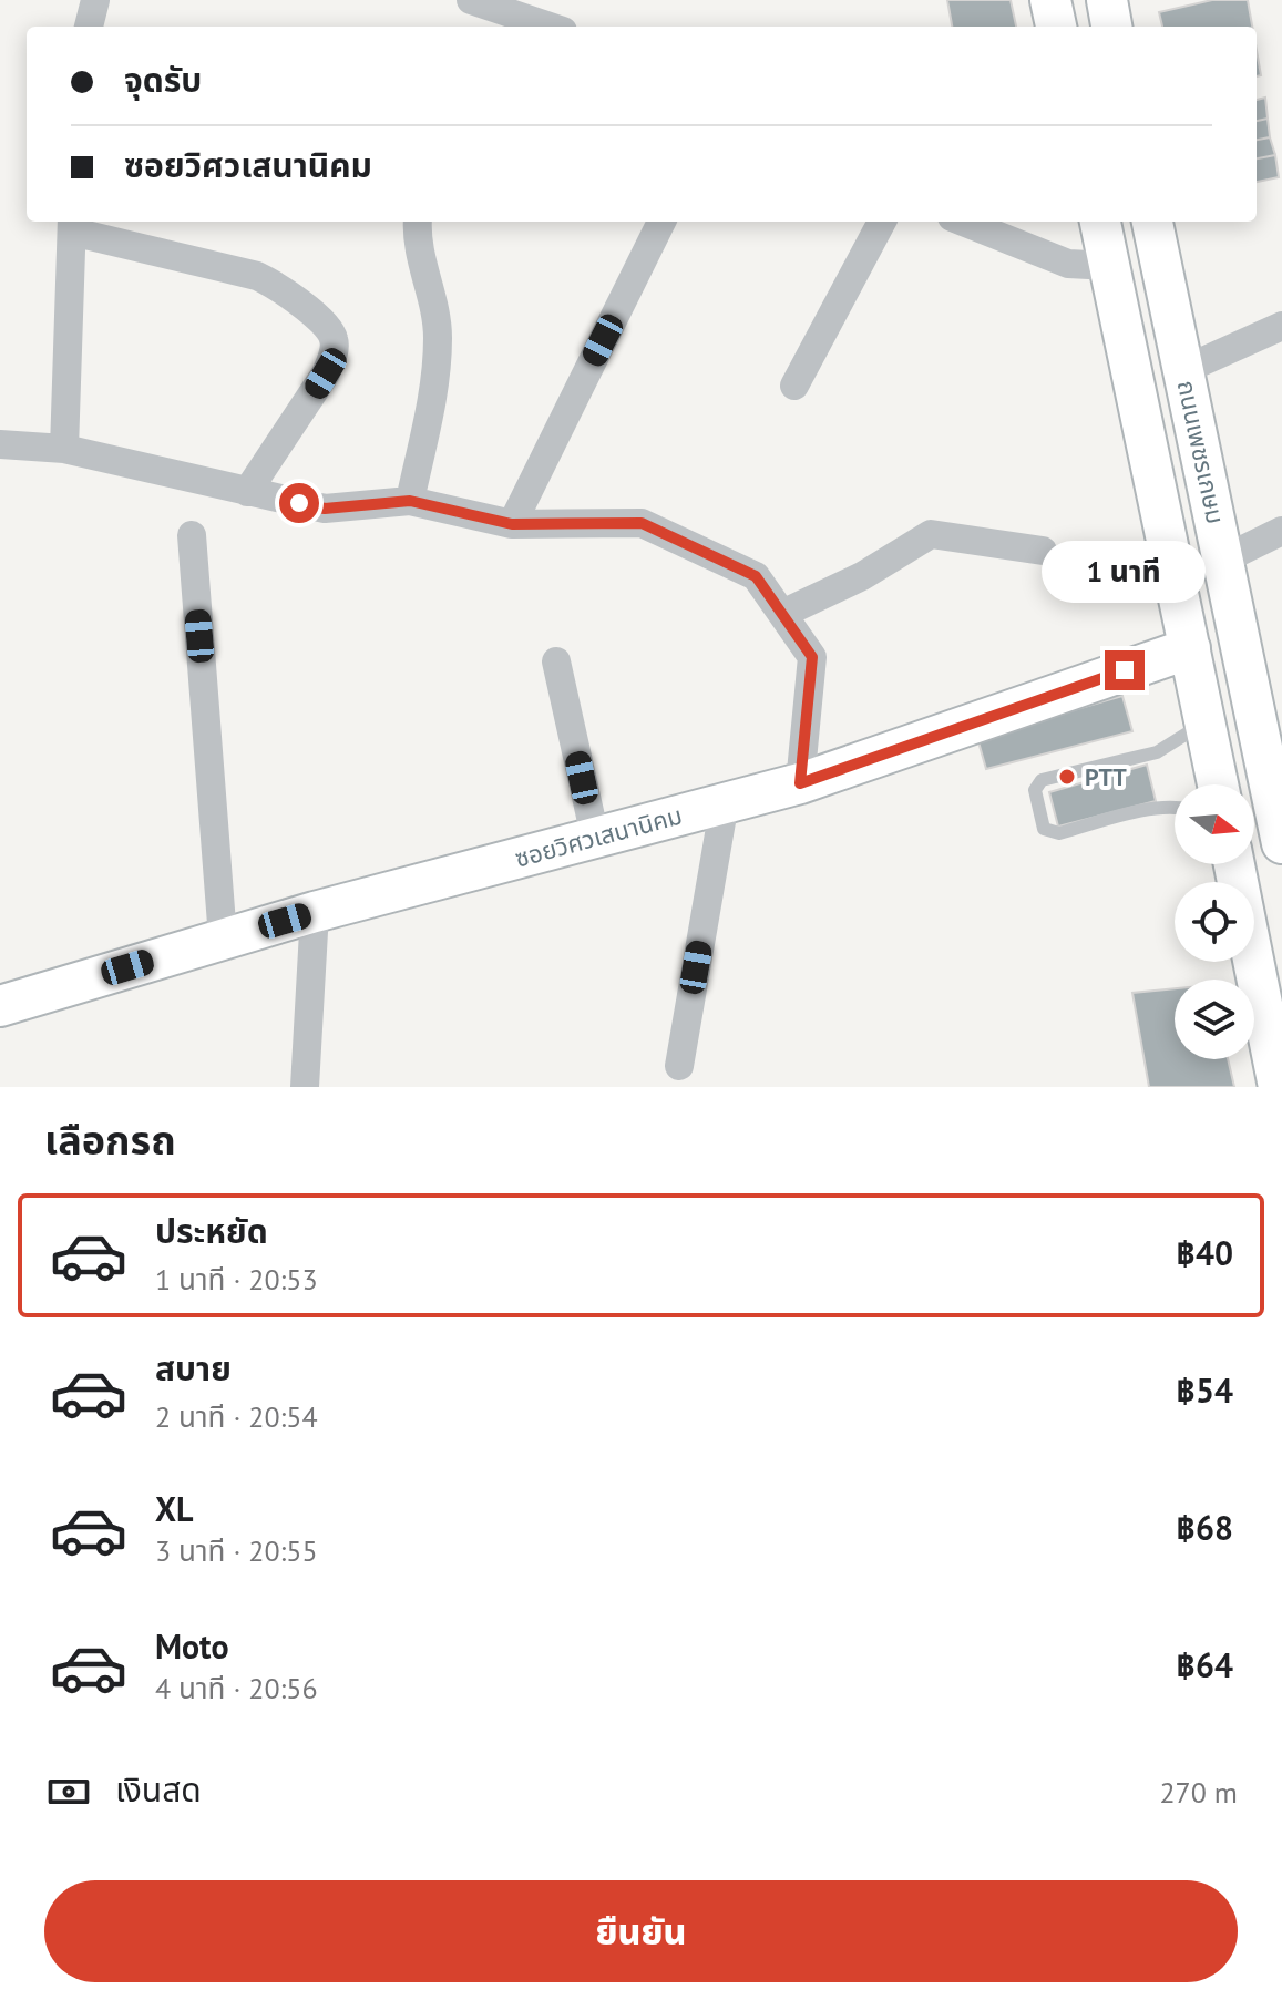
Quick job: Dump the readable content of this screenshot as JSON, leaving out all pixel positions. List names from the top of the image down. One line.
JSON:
{"streets":{"main road":["ถนนเพชรเกษม","ซอยวิศวเสนานิคม"]},"crossings":[["ถนนเพชรเกษม","ซอยวิศวเสนานิคม"]],"places":["PTT"],"north":"right","page":{"banner":["จุดรับ","ซอยวิศวเสนานิคม"],"bubble":"1 นาที","heading":"เลือกรถ","list":[{"name":"ประหยัด","note":"1 นาที · 20:53","value":"฿40"},{"name":"สบาย","note":"2 นาที · 20:54","value":"฿54"},{"name":"XL","note":"3 นาที · 20:55","value":"฿68"},{"name":"Moto","note":"4 นาที · 20:56","value":"฿64"}],"pay":["เงินสด","270 m"],"buttons":"ยืนยัน"}}
